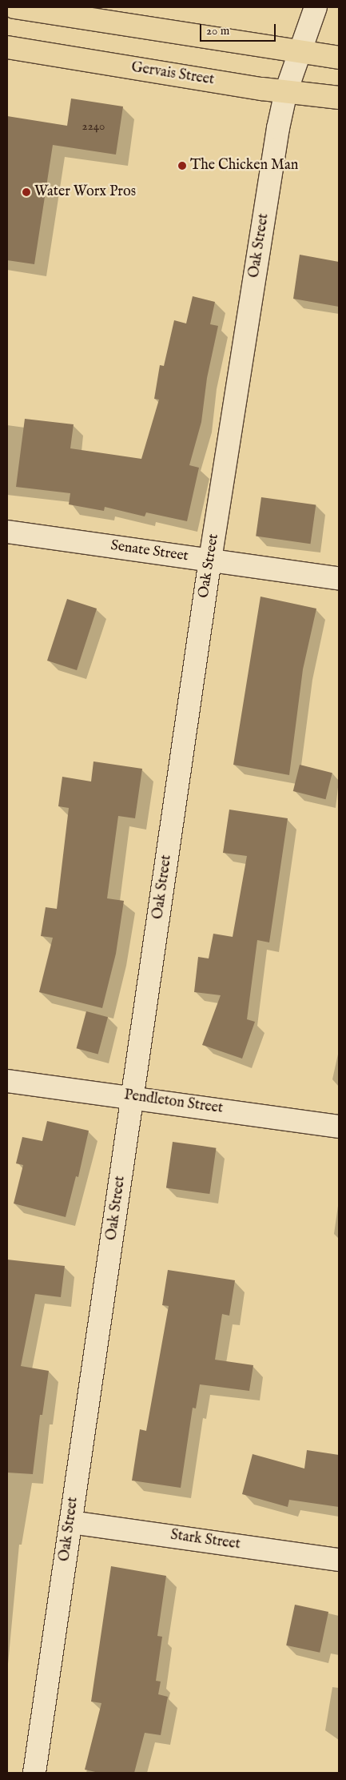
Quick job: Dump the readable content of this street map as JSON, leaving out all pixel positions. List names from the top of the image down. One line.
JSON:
{"streets":{"main road":["Gervais Street"],"street":["Oak Street","Senate Street","Pendleton Street","Stark Street"]},"crossings":[["Gervais Street","Oak Street"],["Oak Street","Senate Street"],["Oak Street","Pendleton Street"],["Oak Street","Stark Street"]],"places":["The Chicken Man","Water Worx Pros"],"house_numbers":["2240"],"scale_bar":"20 m"}
